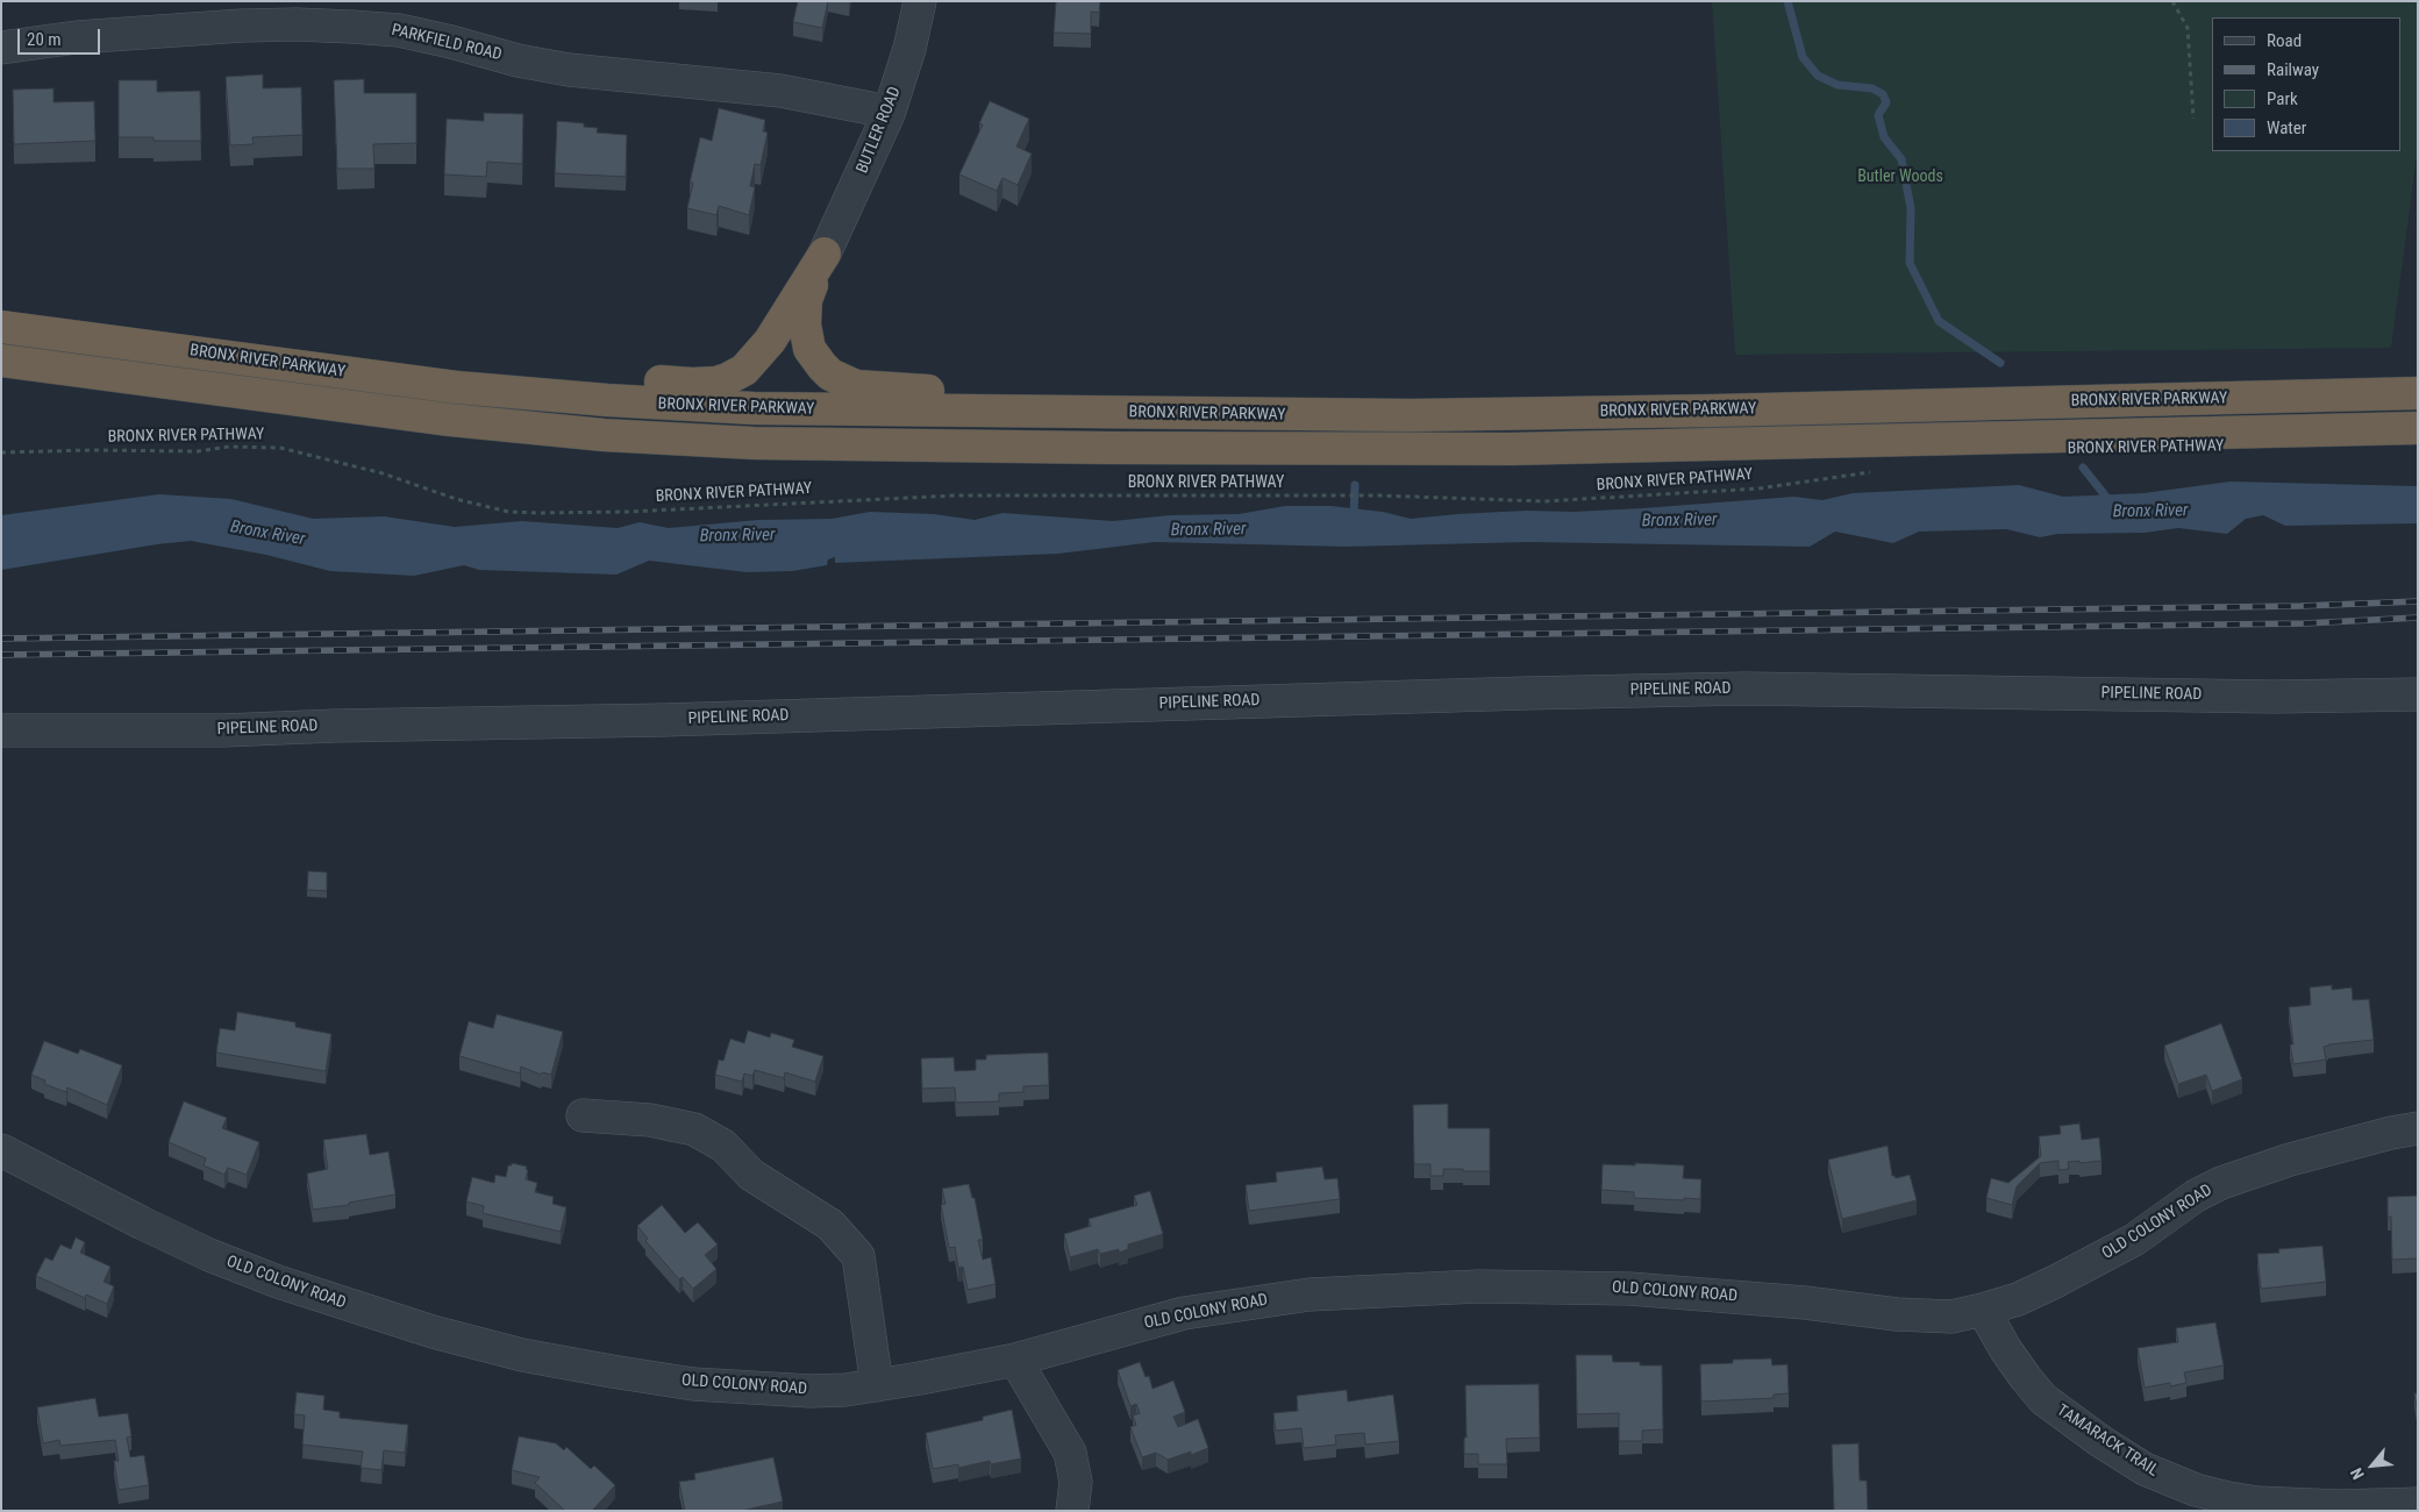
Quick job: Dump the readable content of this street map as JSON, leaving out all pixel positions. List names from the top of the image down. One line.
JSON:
{"streets":{"highway":["BRONX RIVER PARKWAY"],"street":["PARKFIELD ROAD","BUTLER ROAD","PIPELINE ROAD","OLD COLONY ROAD","TAMARACK TRAIL"],"path":["BRONX RIVER PATHWAY"]},"crossings":[["PARKFIELD ROAD","BUTLER ROAD"],["OLD COLONY ROAD","TAMARACK TRAIL"]],"water":["Bronx River"],"parks":["Butler Woods"],"legend":["Road","Railway","Park","Water"],"scale_bar":"20 m","north":"bottom left"}
